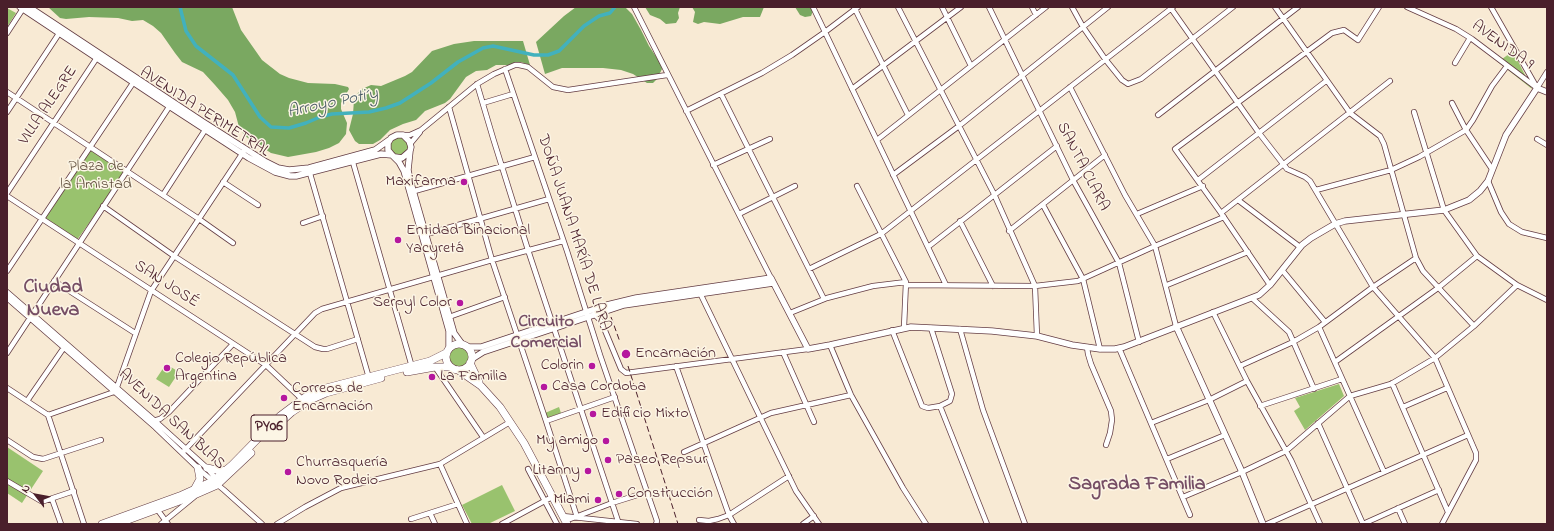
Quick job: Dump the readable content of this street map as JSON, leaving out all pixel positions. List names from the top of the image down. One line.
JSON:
{"streets":{"highway":["PY06"],"main road":["AVENIDA PERIMETRAL"],"street":["AVENIDA 9","VILLA ALEGRE","SANTA CLARA","DOÑA JUANA MARÍA DE LARA","SAN JOSÉ","AVENIDA SAN BLAS"]},"crossings":[["VILLA ALEGRE","AVENIDA PERIMETRAL"],["SAN JOSÉ","PY06"],["AVENIDA SAN BLAS","PY06"]],"districts":["Ciudad Nueva","Circuito Comercial","Sagrada Familia"],"water":["Arroyo Poti´y"],"parks":["Plaza de la Amistad"],"places":["Maxifarma","Entidad Binacional Yacyretá","Serpyl Color","Encarnación","Colorin","Colegio República Argentina","La Familia","Casa Cordoba","Correos de Encarnación","Edificio Mixto","My amigo","Paseo Repsur","Litanny","Churrasquería Novo Rodeio","Construcción","Miami"],"north":"top left"}
